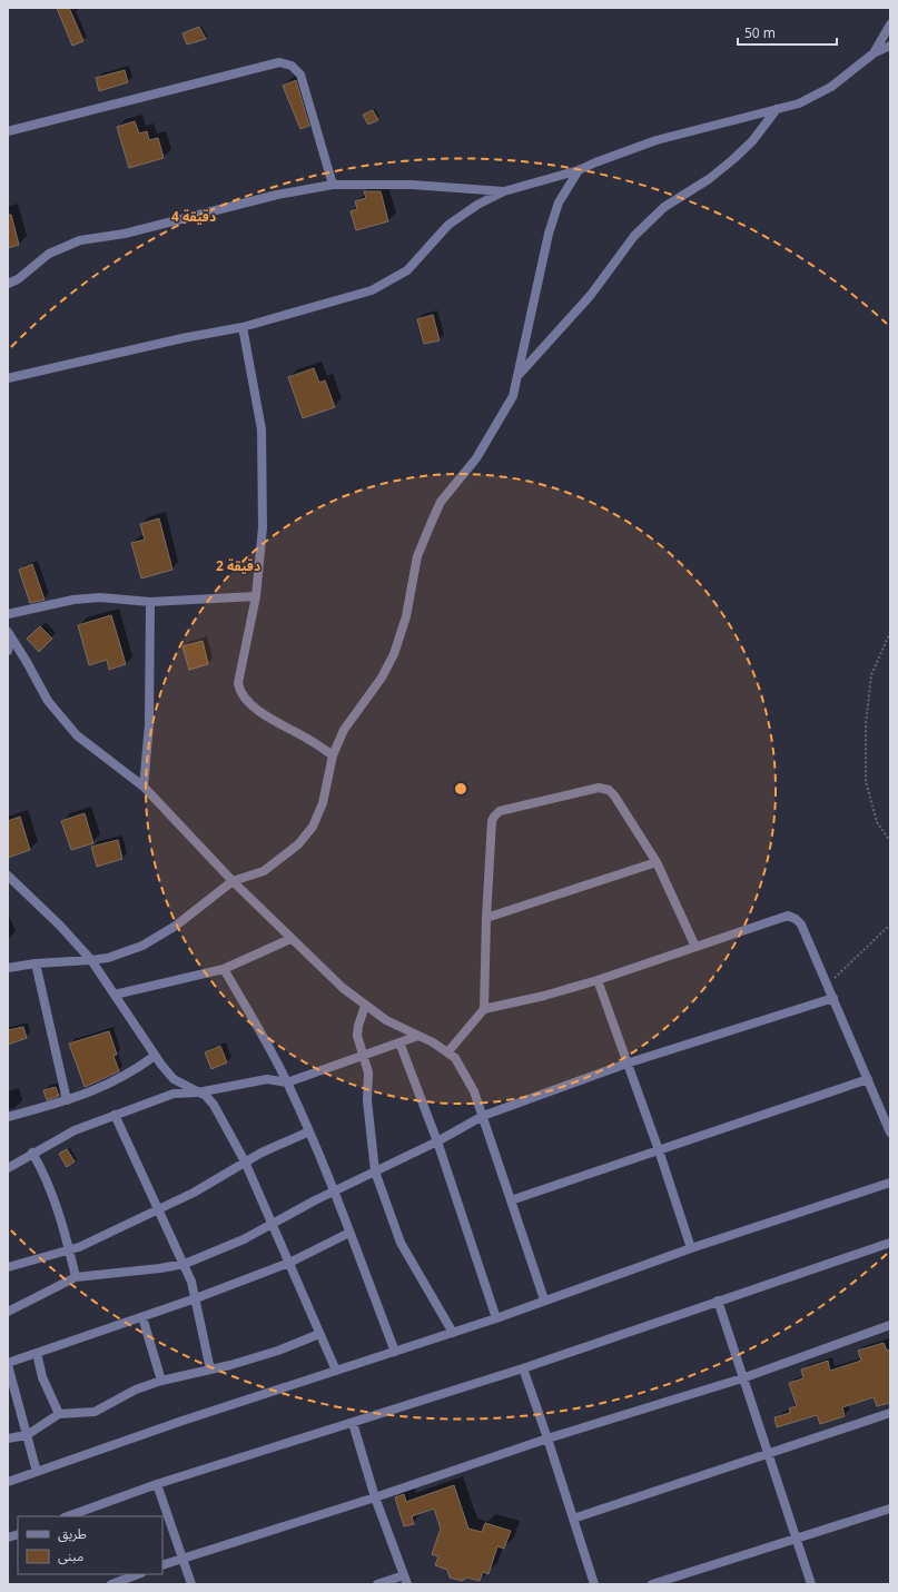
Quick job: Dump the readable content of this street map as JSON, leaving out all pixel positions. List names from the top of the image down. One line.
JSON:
{"legend":["طريق","مبنى"],"scale_bar":"50 m","rings":["4 دقيقة","2 دقيقة"]}
